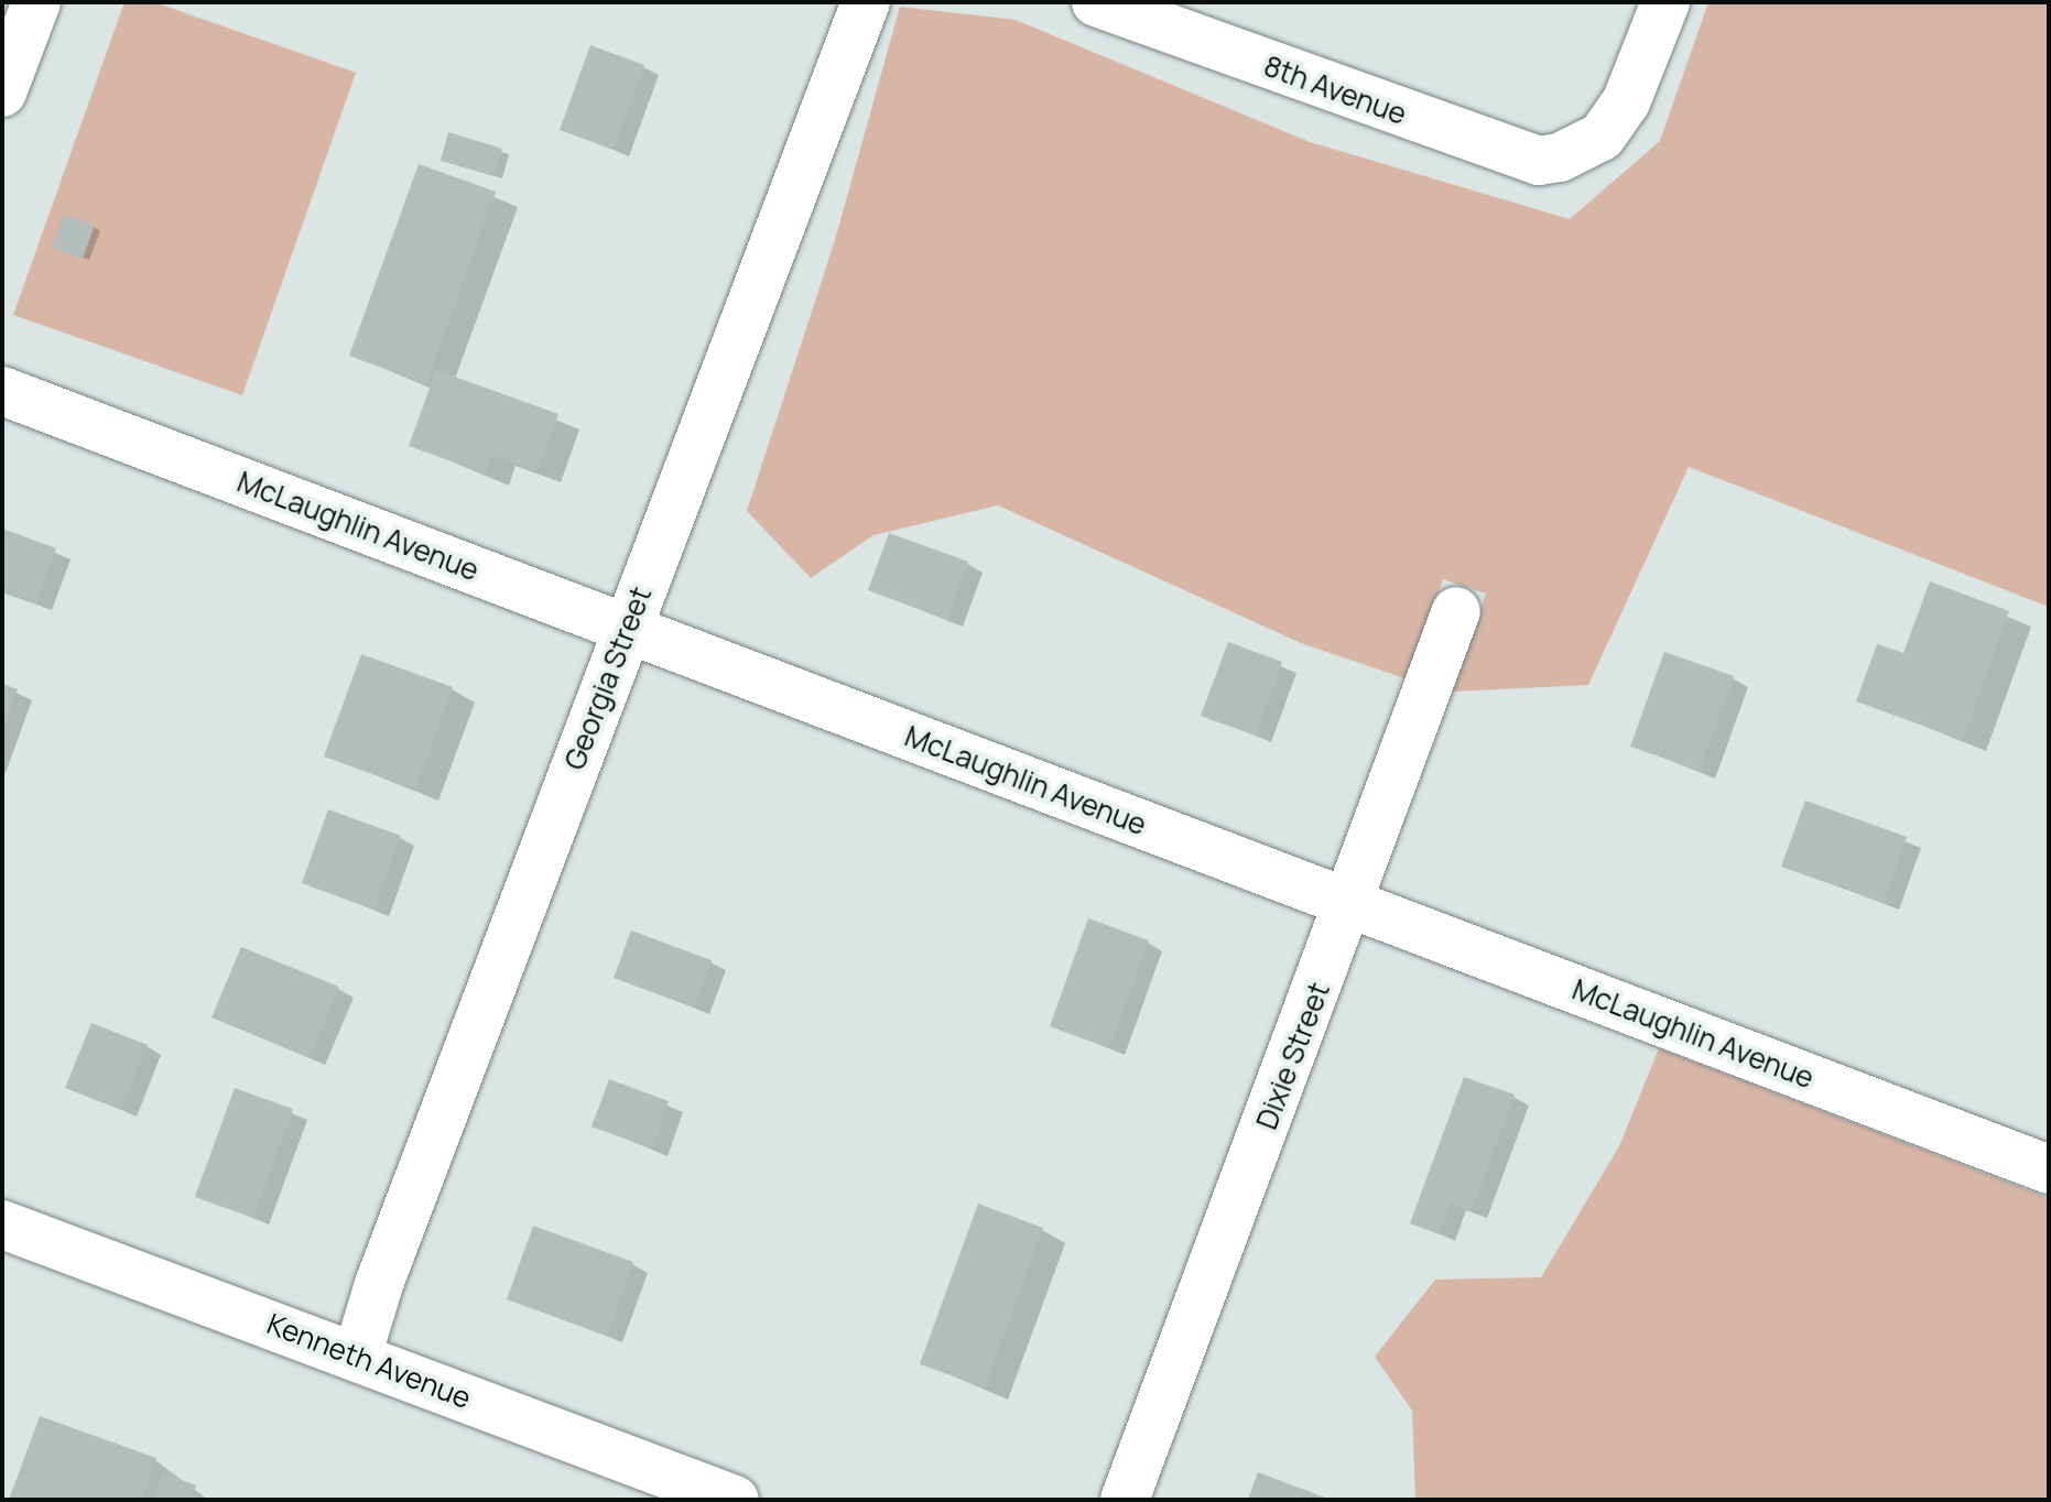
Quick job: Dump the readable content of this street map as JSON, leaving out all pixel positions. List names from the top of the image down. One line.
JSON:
{"streets":{"street":["8th Avenue","McLaughlin Avenue","Georgia Street","Dixie Street","Kenneth Avenue"]},"crossings":[["McLaughlin Avenue","Georgia Street"],["McLaughlin Avenue","Dixie Street"],["Georgia Street","Kenneth Avenue"]]}
